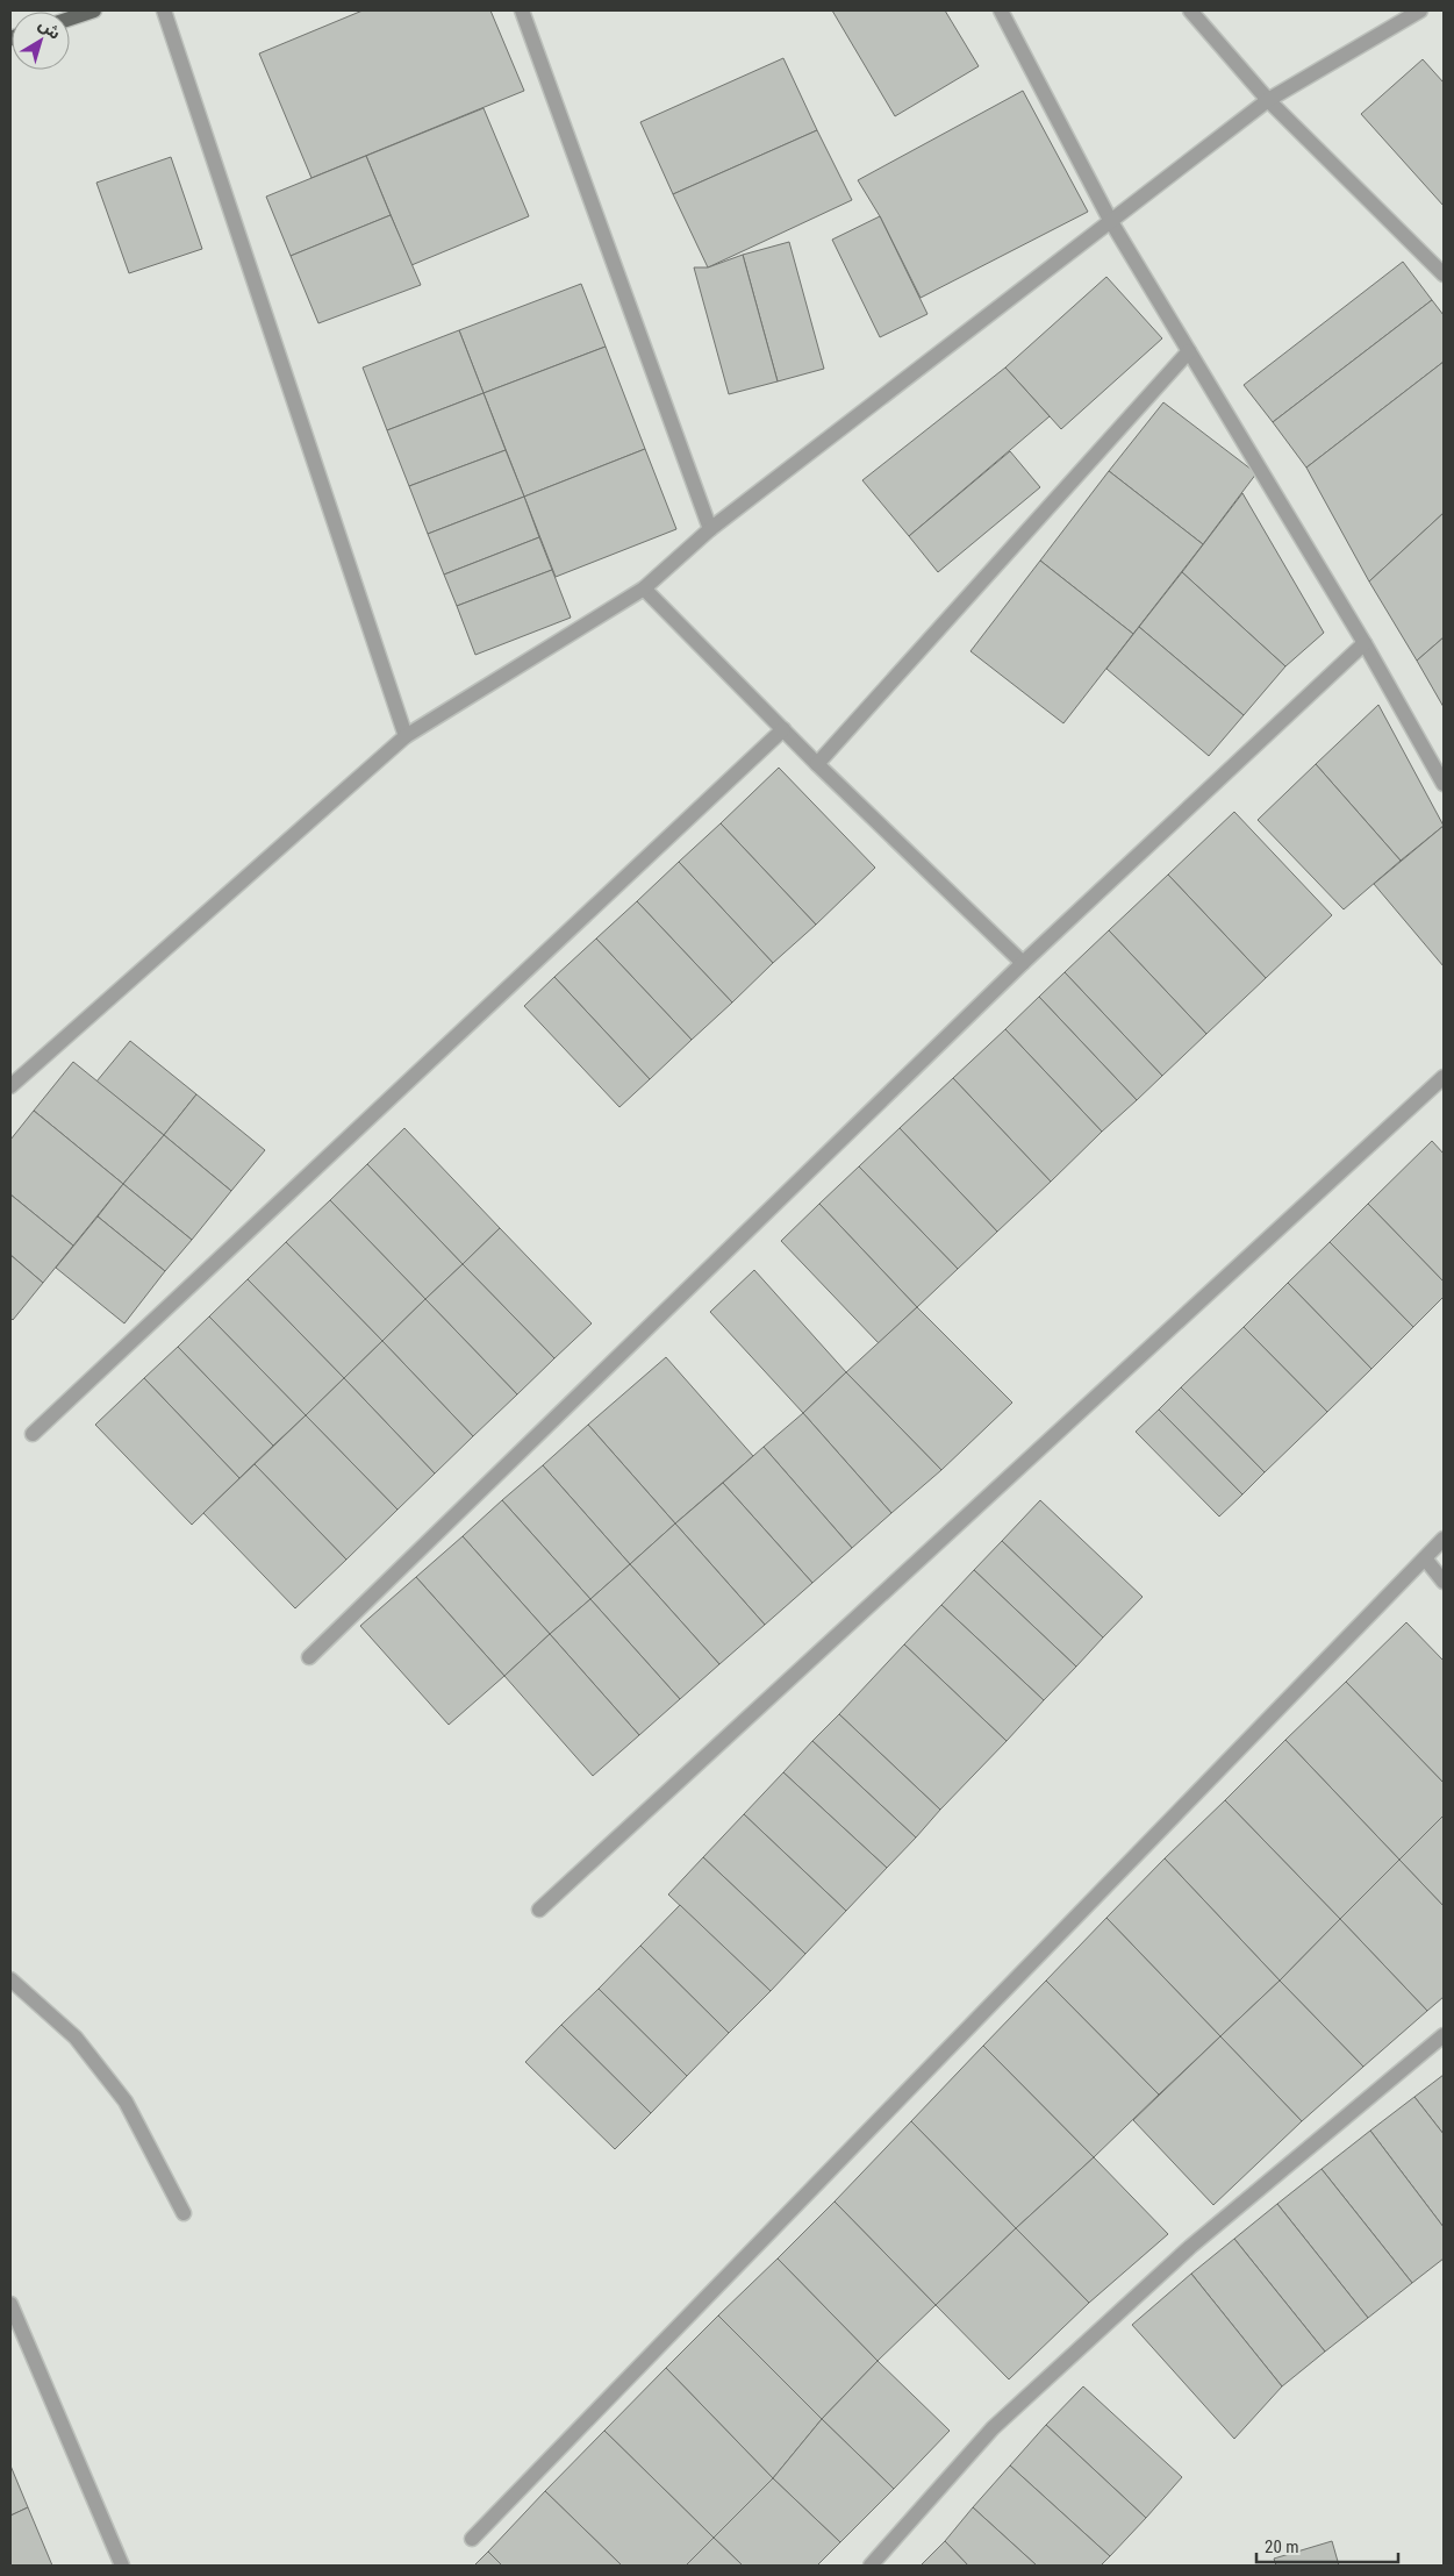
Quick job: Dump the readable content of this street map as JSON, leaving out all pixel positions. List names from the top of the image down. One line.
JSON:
{"scale_bar":"20 m","north":"top right"}
